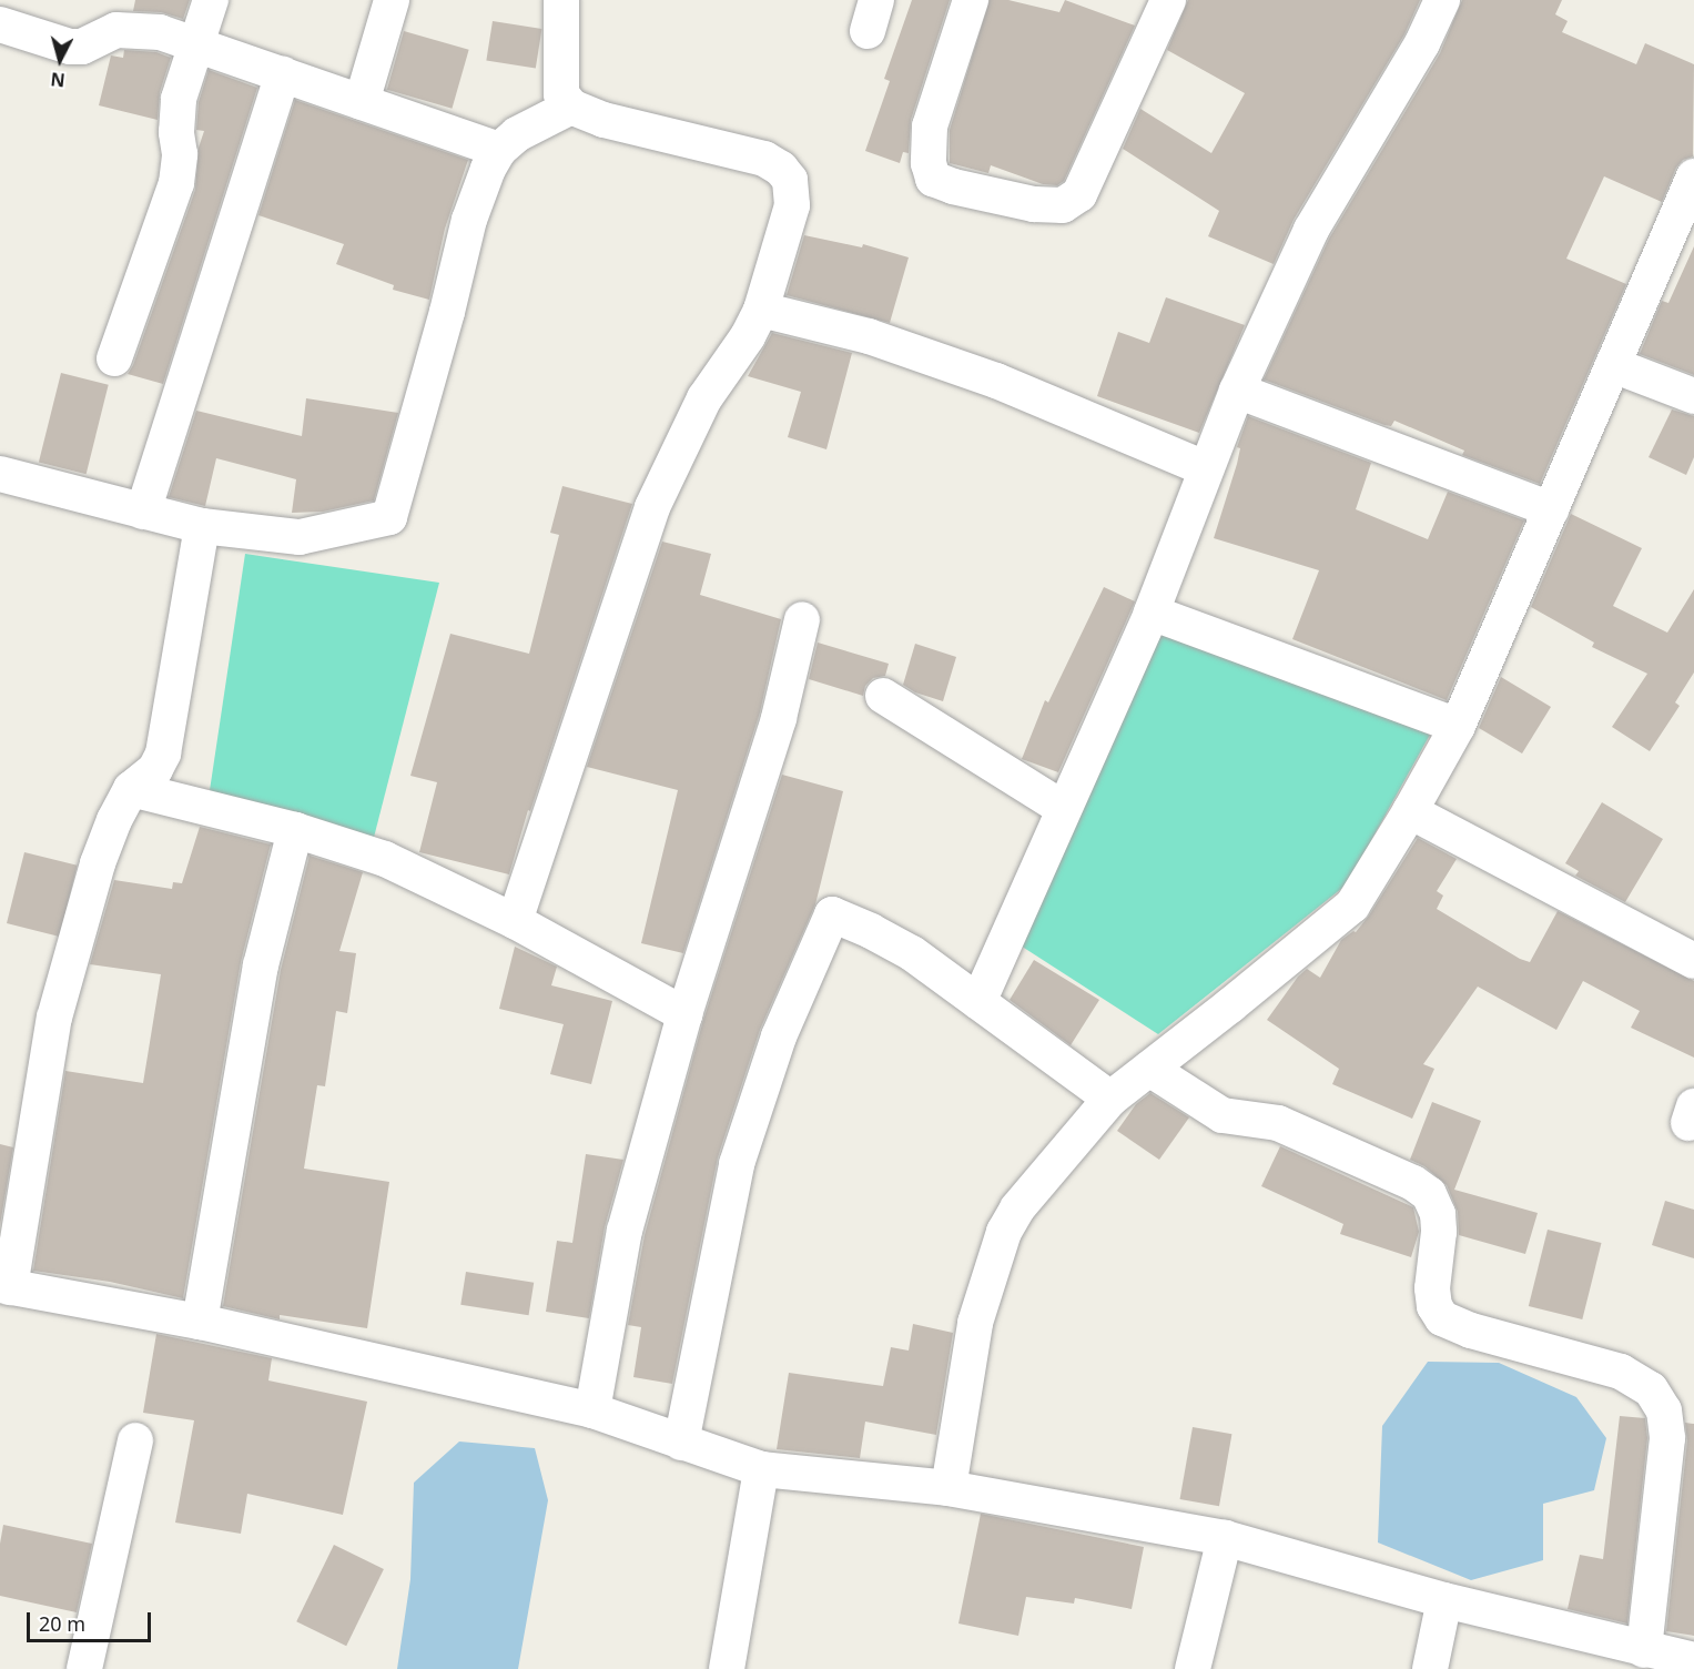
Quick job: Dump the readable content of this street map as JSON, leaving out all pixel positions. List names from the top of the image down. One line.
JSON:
{"scale_bar":"20 m","north":"bottom"}
